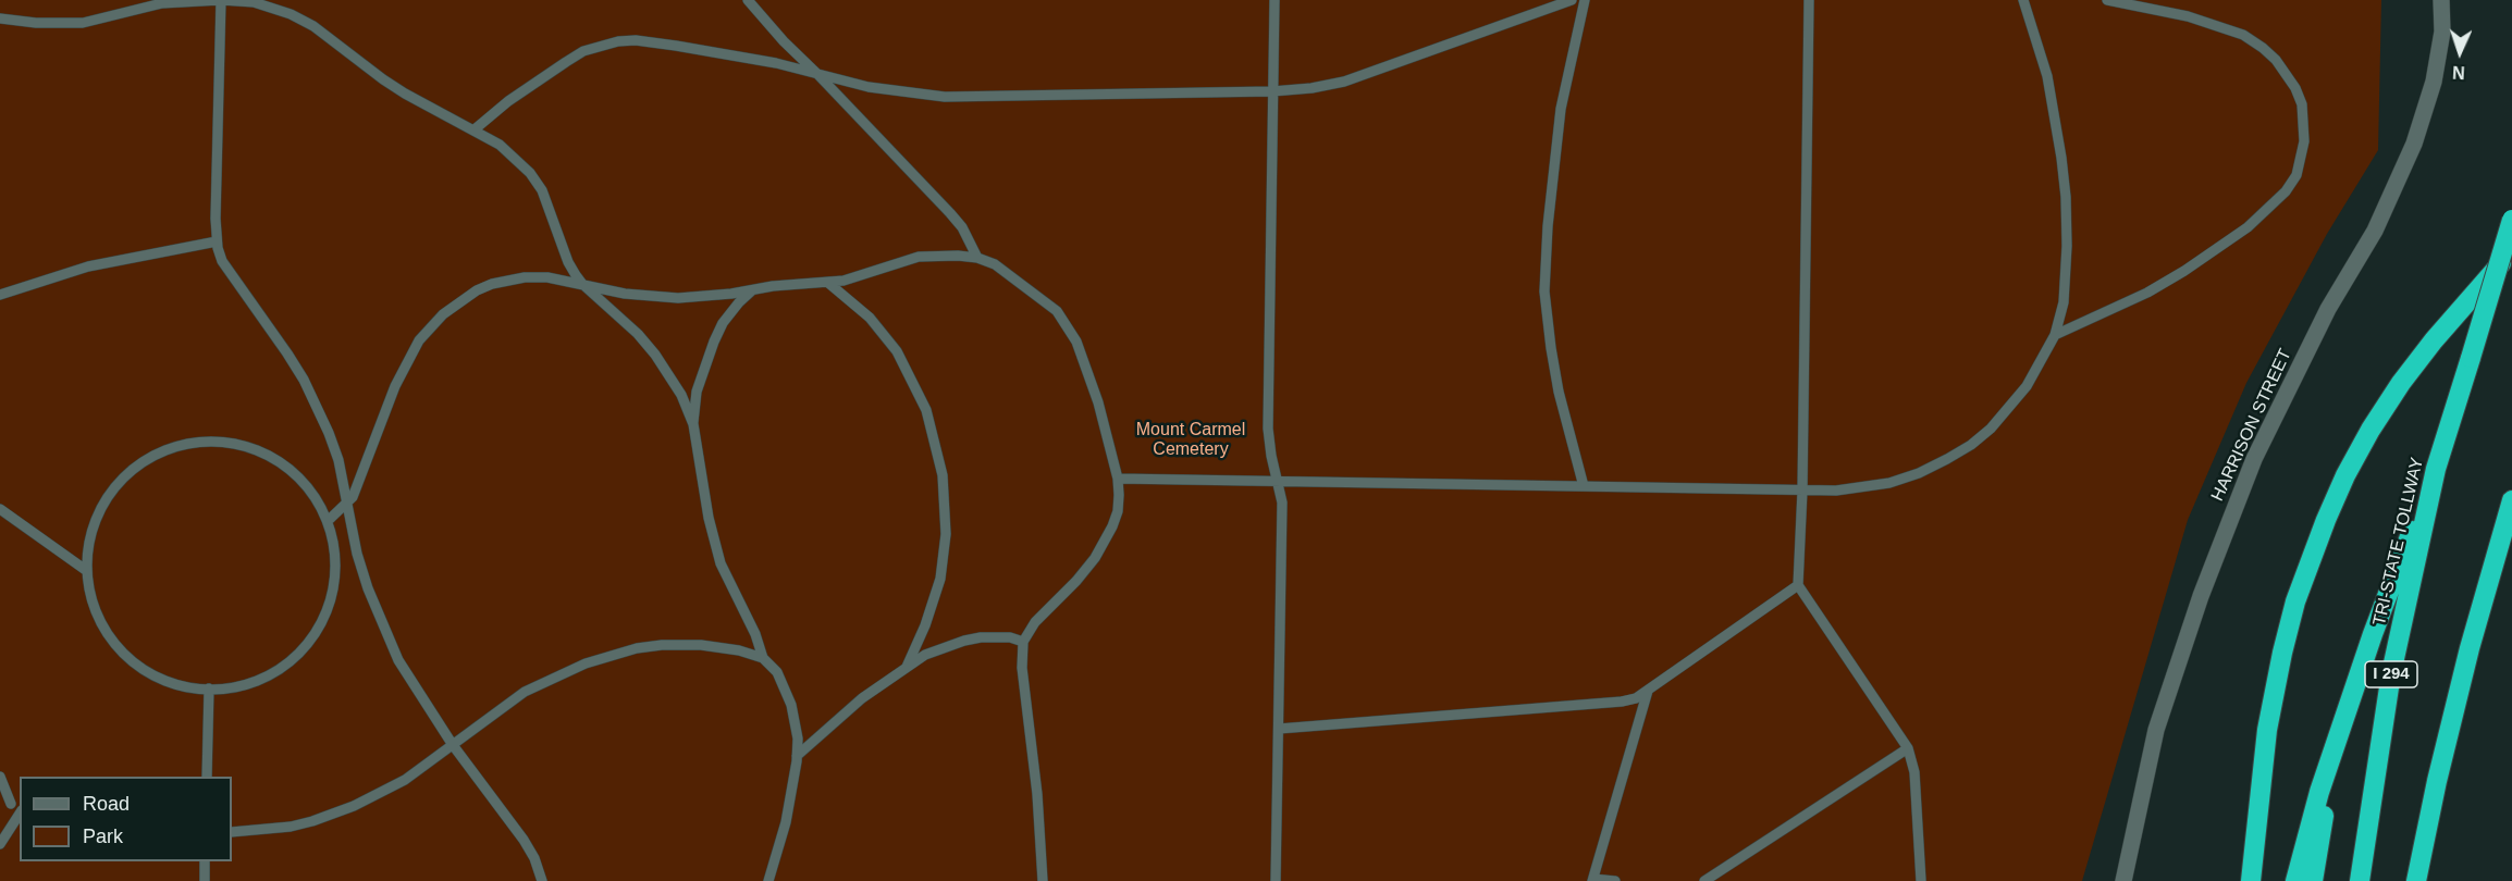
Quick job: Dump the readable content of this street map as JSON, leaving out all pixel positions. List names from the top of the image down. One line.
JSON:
{"streets":{"highway":["TRI-STATE TOLLWAY","I 294"],"main road":["HARRISON STREET"]},"parks":["Mount Carmel Cemetery"],"legend":["Road","Park"],"north":"bottom"}
